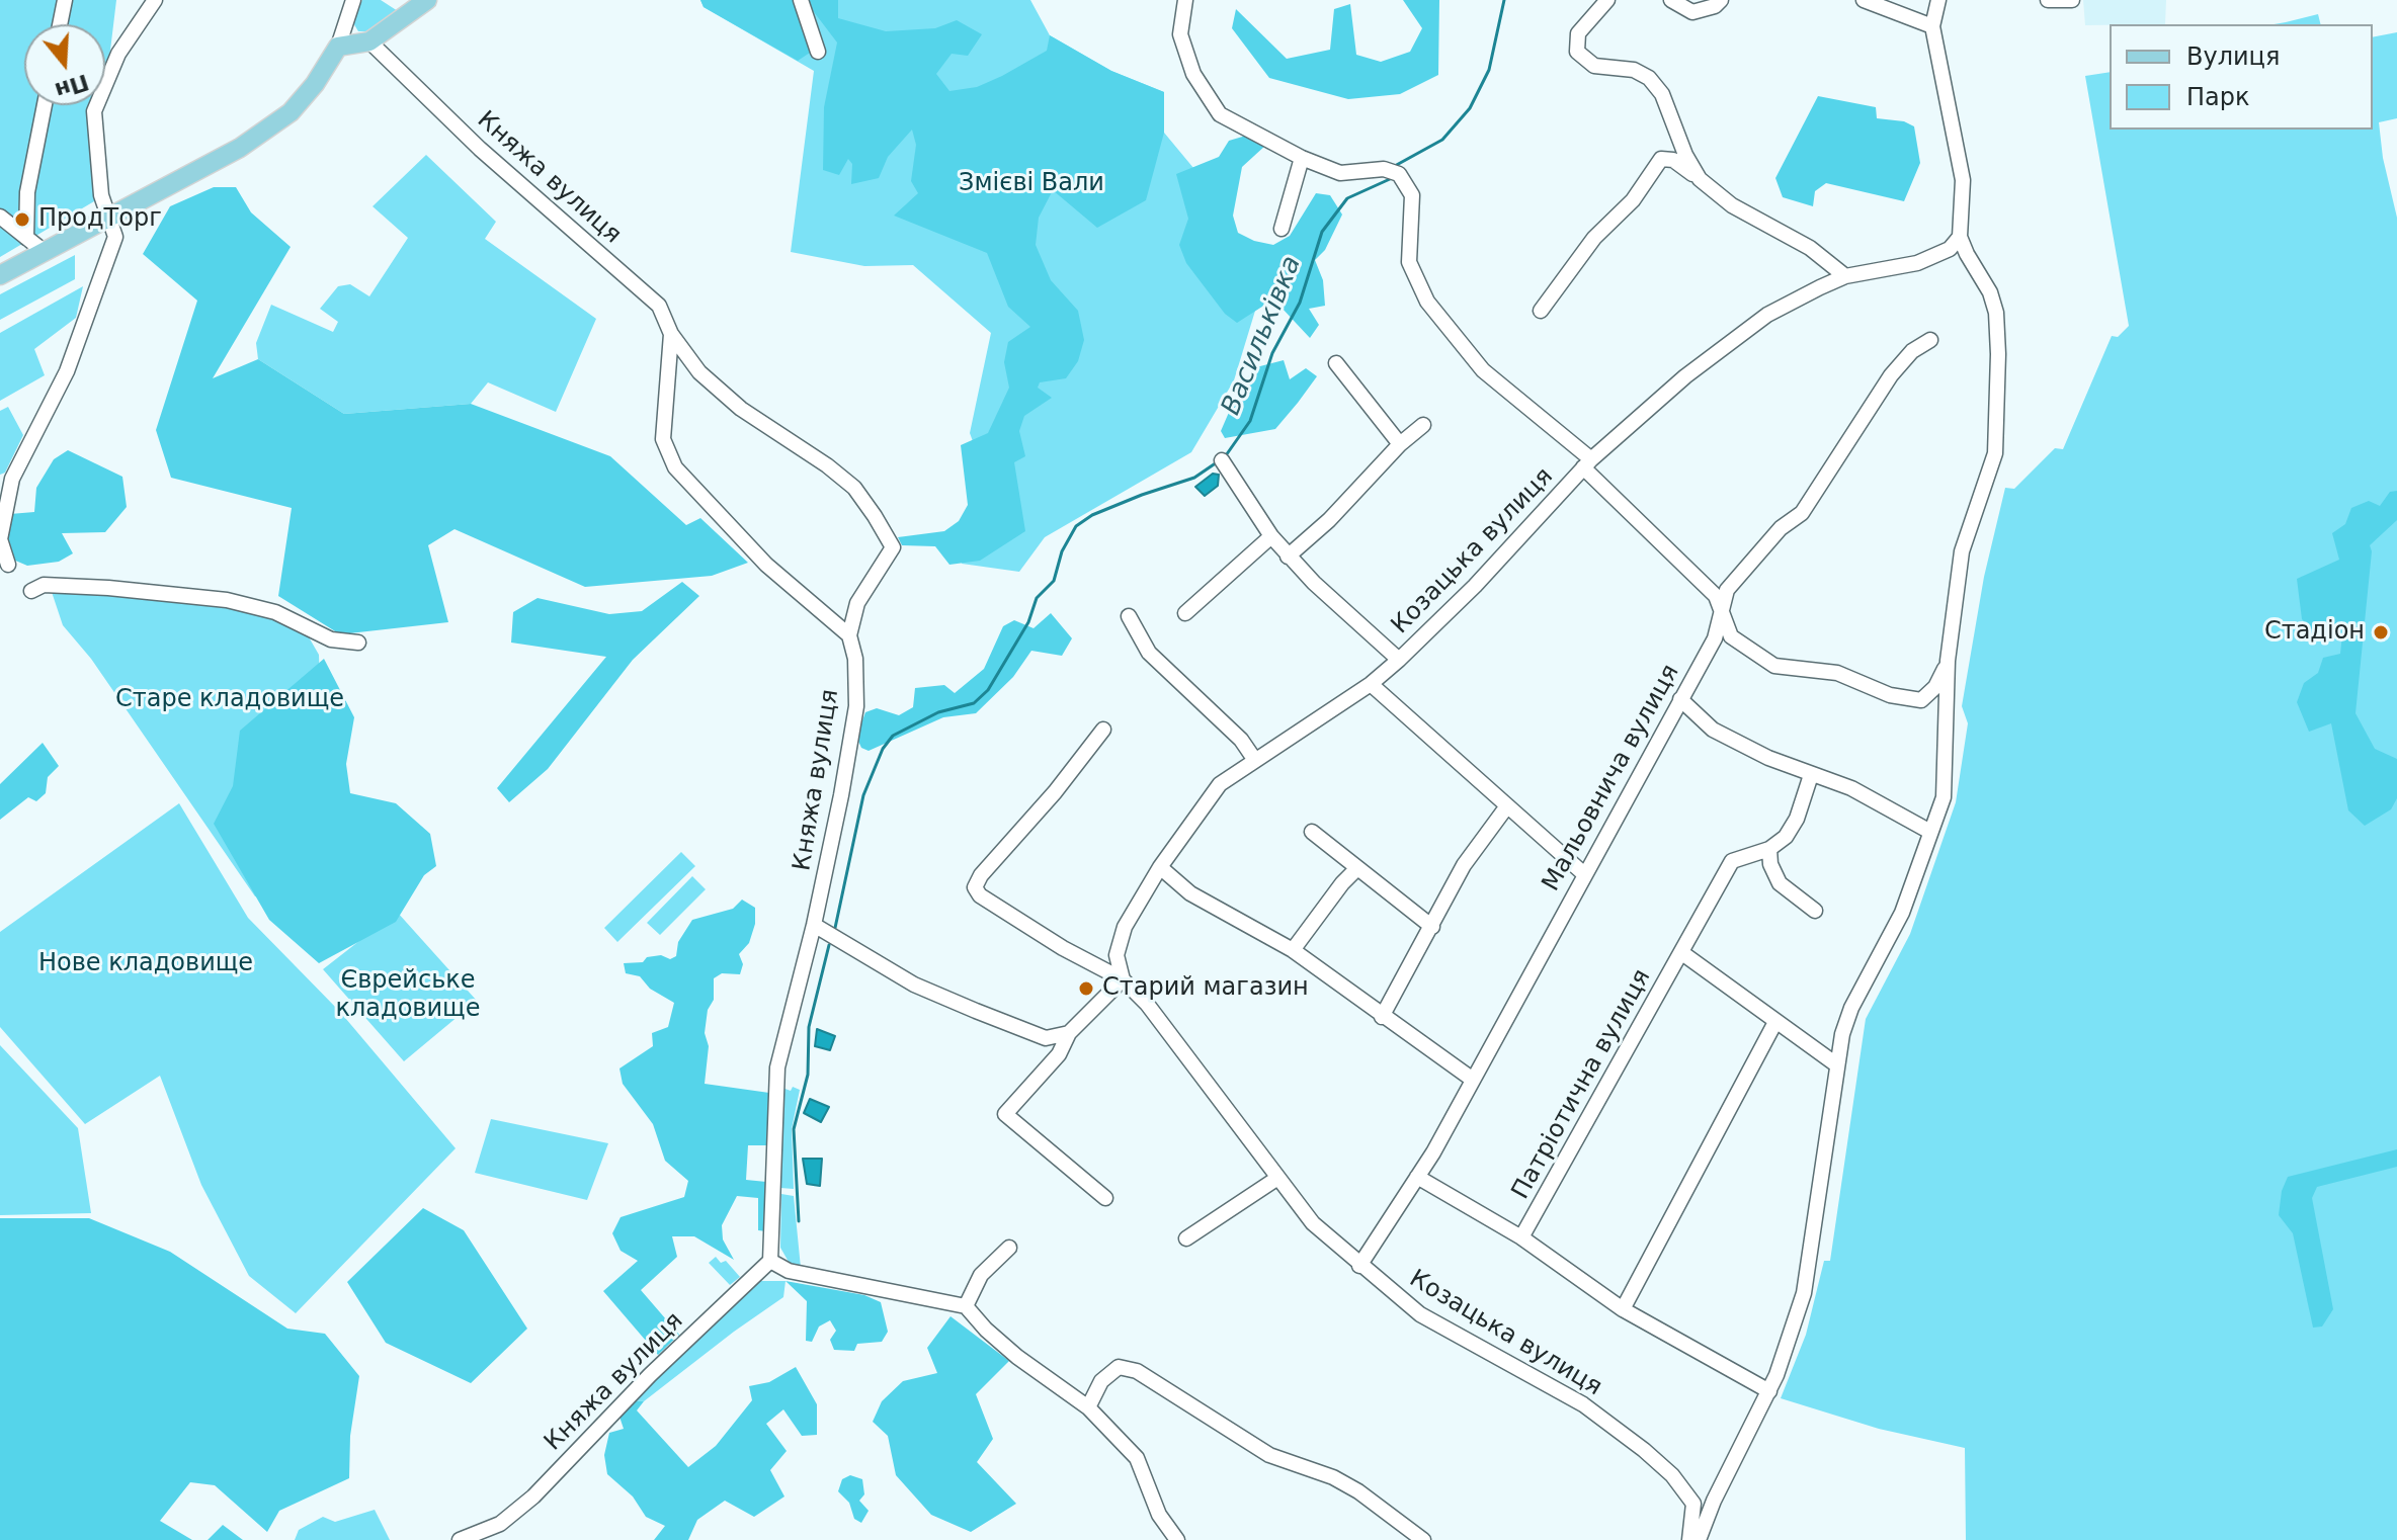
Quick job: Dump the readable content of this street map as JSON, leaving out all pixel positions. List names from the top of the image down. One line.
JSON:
{"streets":{"street":["Княжа вулиця","Козацька вулиця","Мальовнича вулиця","Патріотична вулиця"]},"crossings":[["Козацька вулиця","Мальовнича вулиця"],["Мальовнича вулиця","Патріотична вулиця"]],"water":["Васильківка"],"parks":["Змієві Вали","Старе кладовище","Нове кладовище","Єврейське кладовище"],"places":["ПродТорг","Стадіон","Старий магазин"],"legend":["Вулиця","Парк"],"north":"bottom"}
